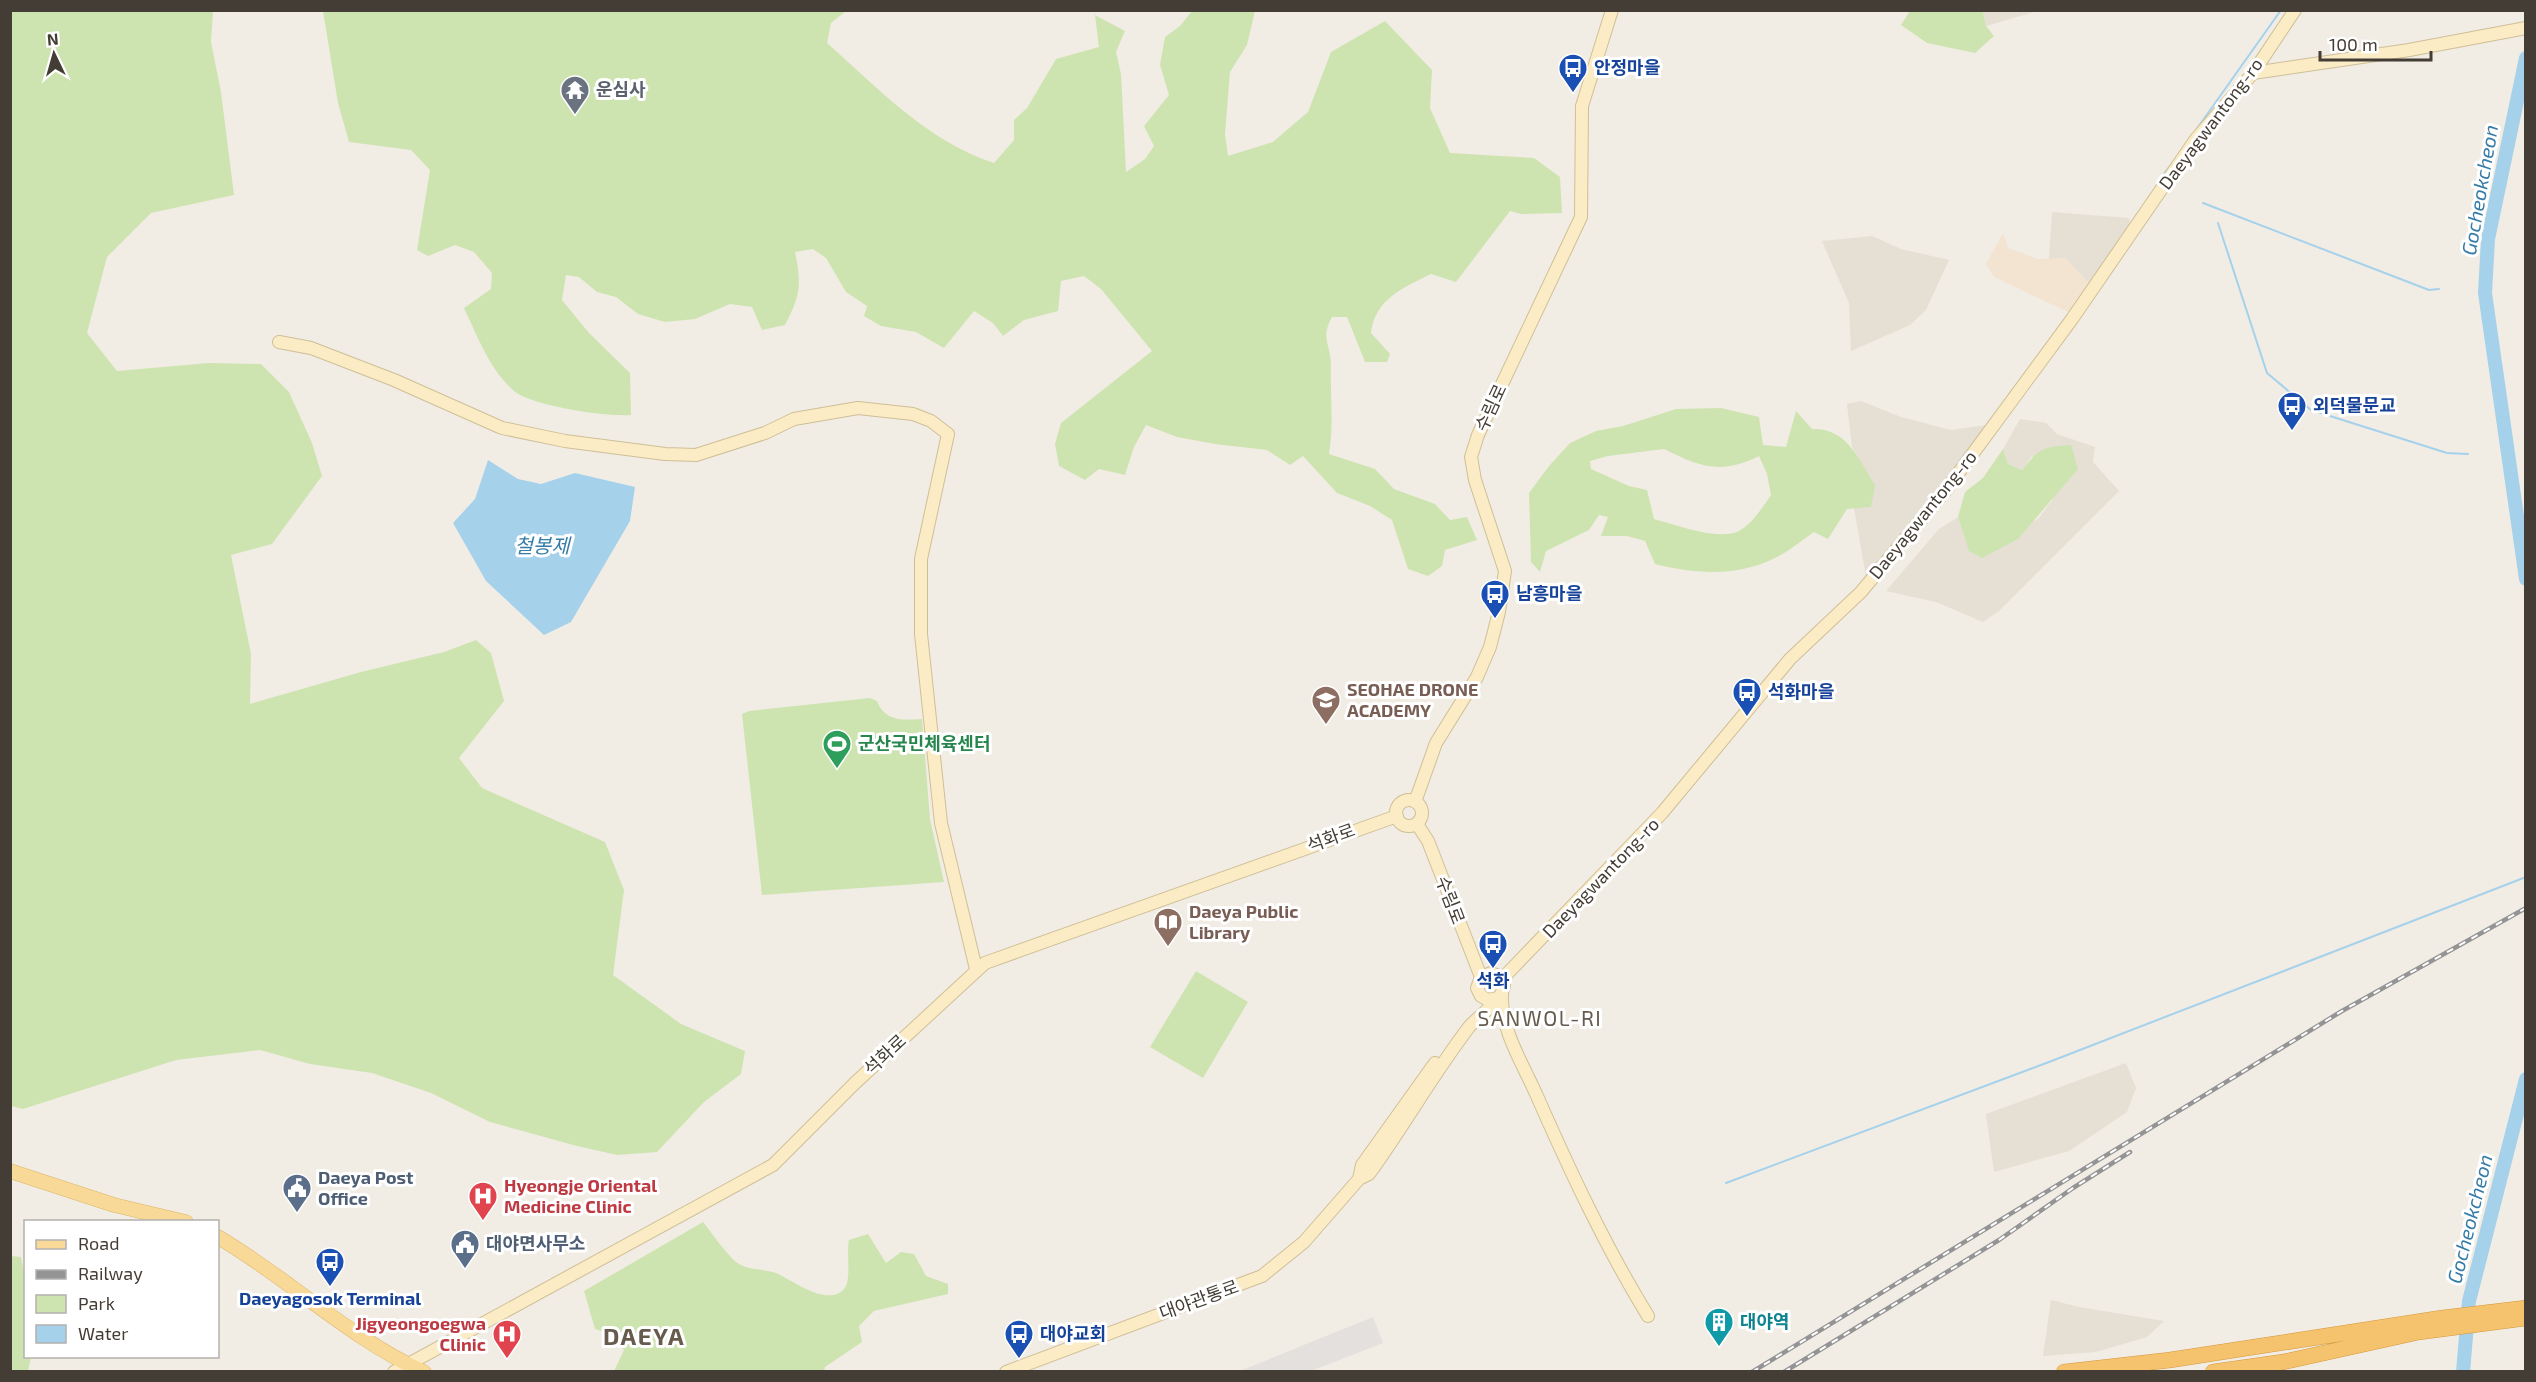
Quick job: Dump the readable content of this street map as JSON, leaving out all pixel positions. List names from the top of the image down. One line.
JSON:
{"streets":{"main road":["Daeyagwantong-ro","수림로","석화로","대야관통로"]},"crossings":[["Daeyagwantong-ro","수림로"],["수림로","석화로"]],"districts":["SANWOL-RI","DAEYA"],"water":["Gocheokcheon","철봉제"],"places":{"bus stop":["안정마을","외덕물문교","남흥마을","석화마을","석화","Daeyagosok Terminal","대야교회"],"temple":["운심사"],"school or university":["SEOHAE DRONE ACADEMY"],"sports":["군산국민체육센터"],"library":["Daeya Public Library"],"public building":["Daeya Post Office","대야면사무소"],"hospital":["Hyeongje Oriental Medicine Clinic","Jigyeongoegwa Clinic"],"building":["대야역"]},"legend":["Road","Railway","Park","Water"],"scale_bar":"100 m","north":"top"}
